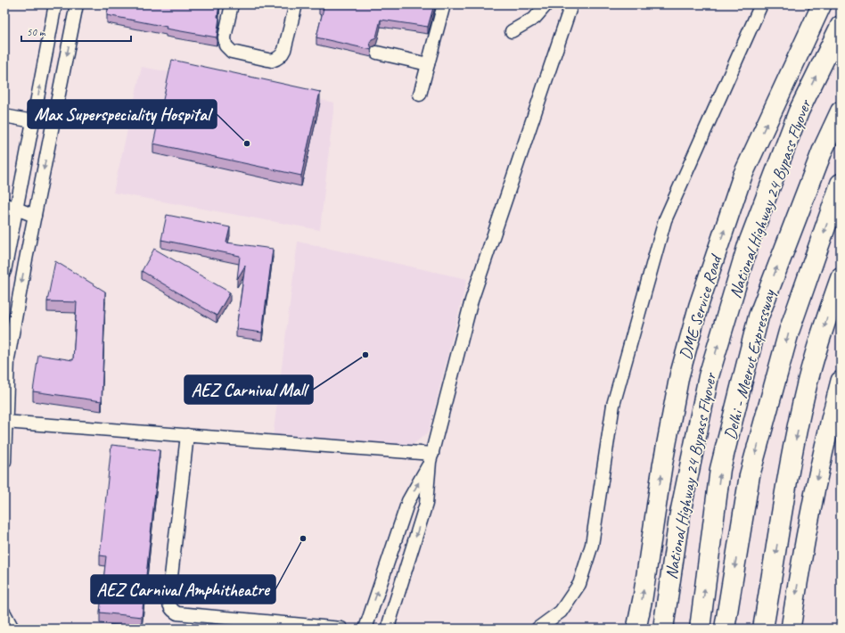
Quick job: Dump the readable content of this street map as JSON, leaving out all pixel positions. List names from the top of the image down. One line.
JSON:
{"streets":{"highway":["National Highway 24 Bypass Flyover","Delhi - Meerut Expressway"],"main road":["DME Service Road"]},"places":["Max Superspeciality Hospital","AEZ Carnival Mall","AEZ Carnival Amphitheatre"],"scale_bar":"50 m"}
